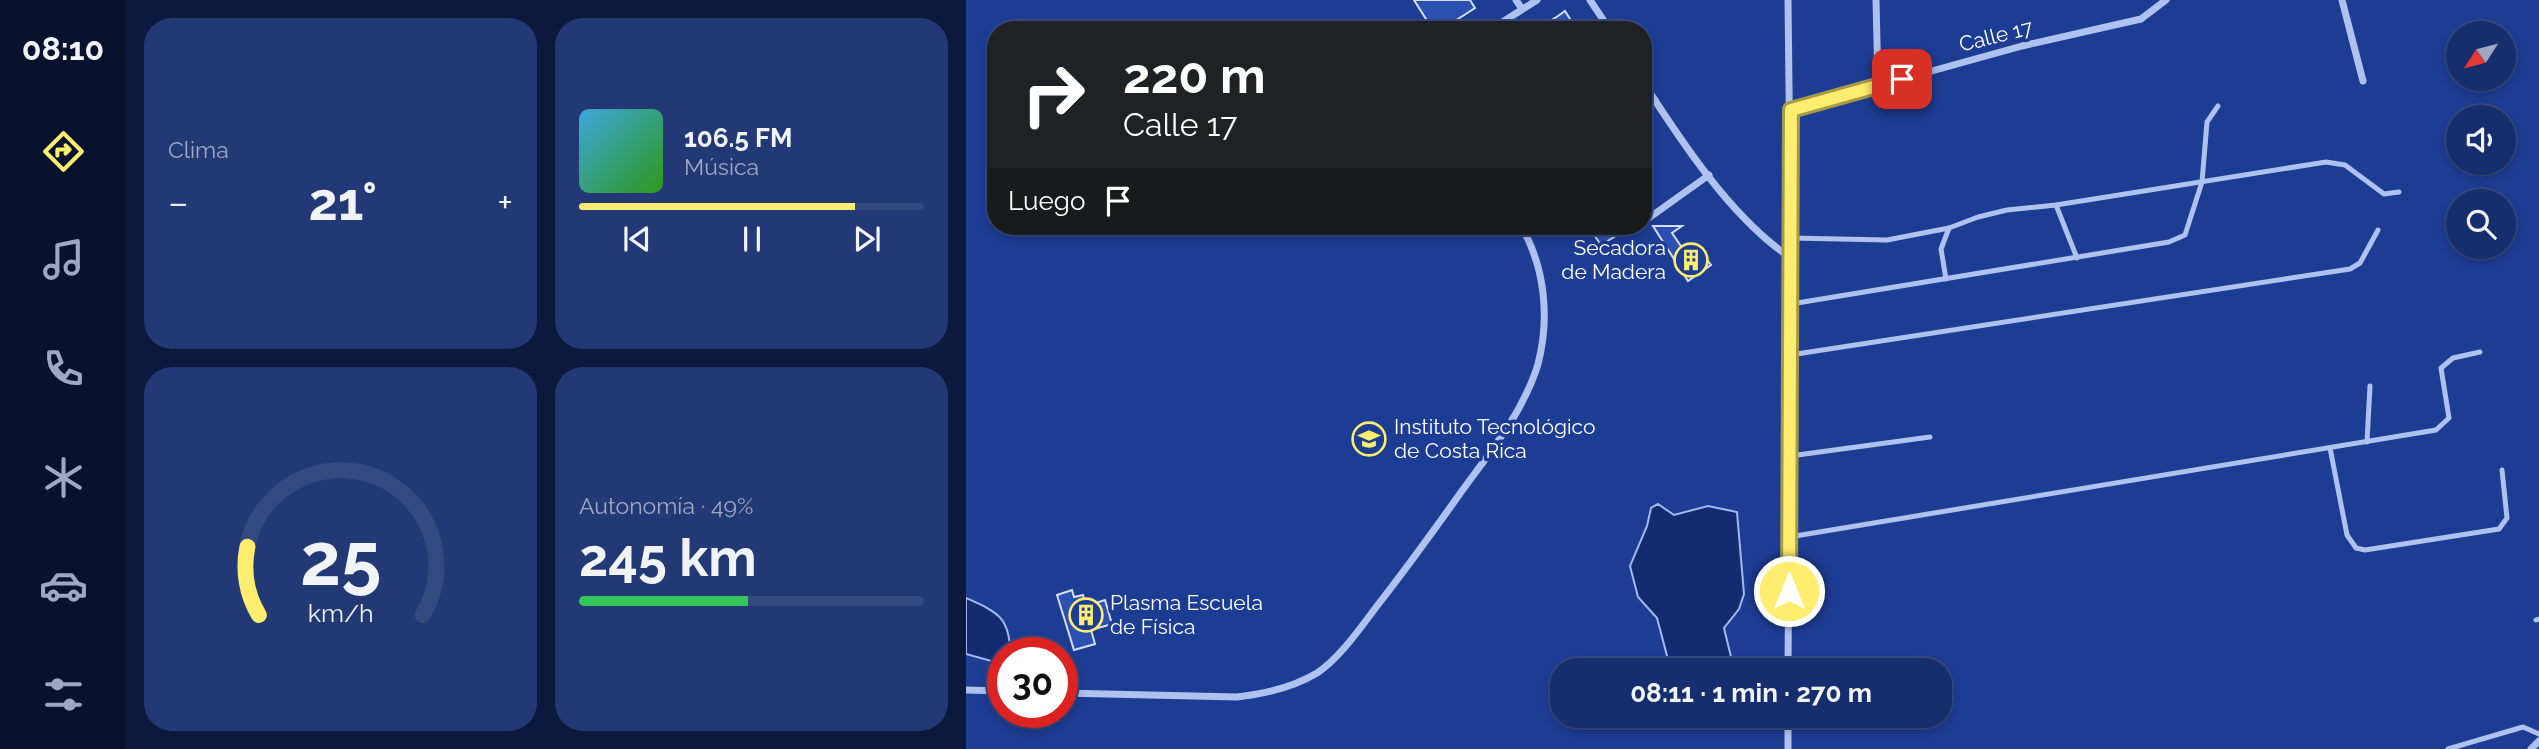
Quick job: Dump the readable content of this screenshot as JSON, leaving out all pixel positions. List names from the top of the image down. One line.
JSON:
{"streets":{"street":["Calle 17"]},"places":{"building":["Secadora de Madera","Plasma Escuela de Física"],"school or university":["Instituto Tecnológico de Costa Rica"]},"north":"bottom left","page":{"tabs":"08:10","tile":["Clima",["Autonomía · 49%","245 km"]],"turn":["220 m","Calle 17"],"song":["106.5 FM","Música"],"then":"Luego","heat":["−","21°","+"],"limit":"30","trip":"08:11 · 1 min · 270 m","gauge":["25","km/h"]}}
